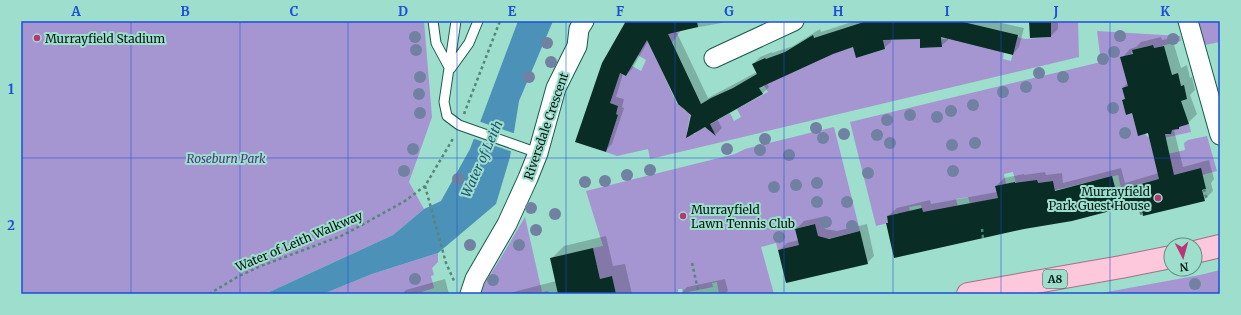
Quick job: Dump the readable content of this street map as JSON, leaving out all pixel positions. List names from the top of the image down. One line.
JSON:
{"streets":{"main road":["A8"],"street":["Riversdale Crescent"],"path":["Water of Leith Walkway"]},"water":["Water of Leith"],"parks":["Roseburn Park"],"places":["Murrayfield Stadium","Murrayfield Park Guest House","Murrayfield Lawn Tennis Club"],"north":"bottom","grid":{"columns":["A","B","C","D","E","F","G","H","I","J","K"],"rows":["1","2"]}}
